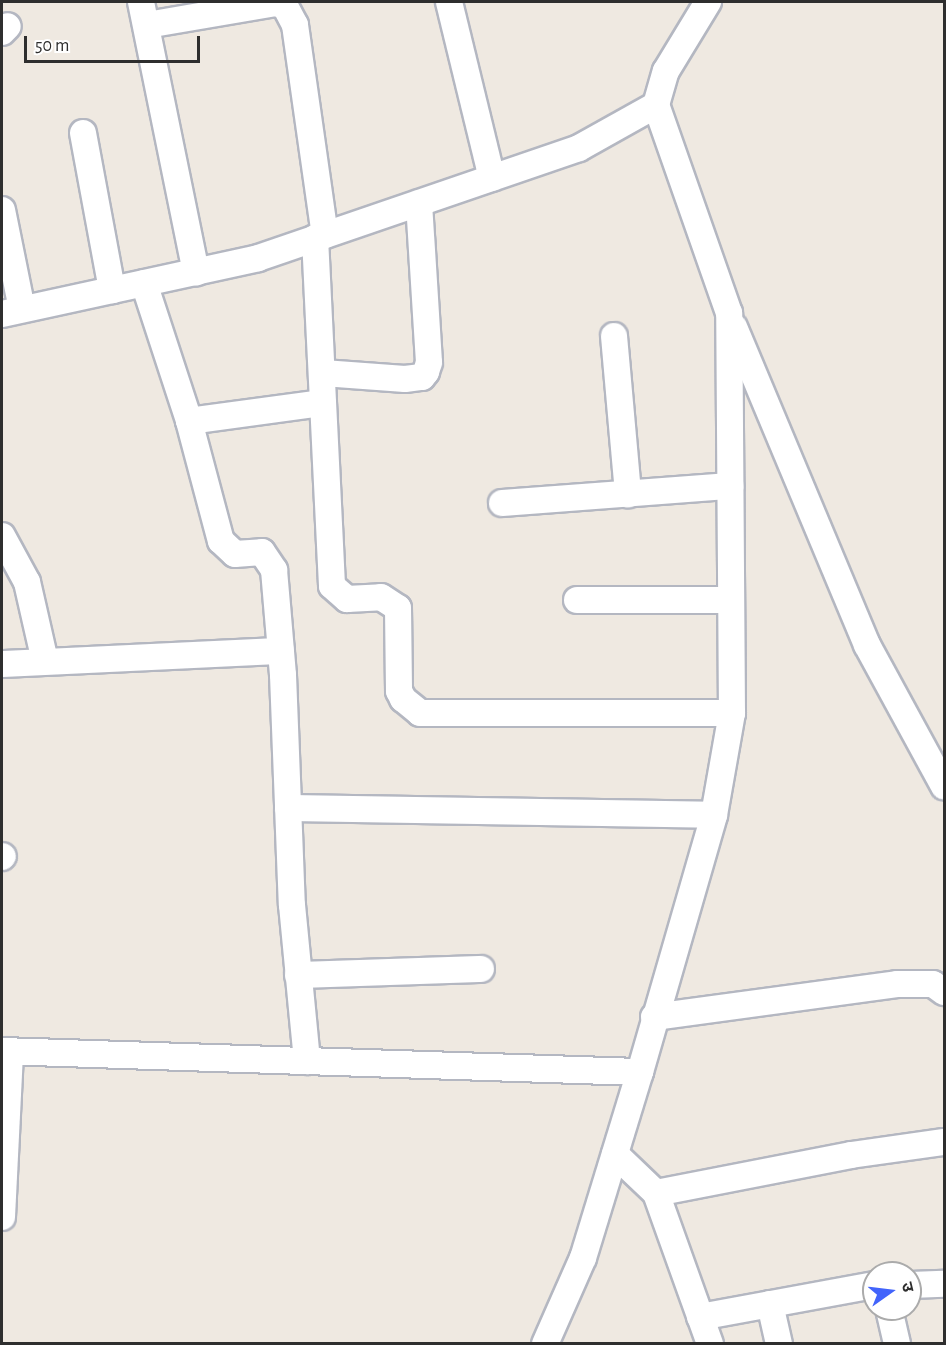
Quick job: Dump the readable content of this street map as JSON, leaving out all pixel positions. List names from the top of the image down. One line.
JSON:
{"scale_bar":"50 m","north":"right"}
